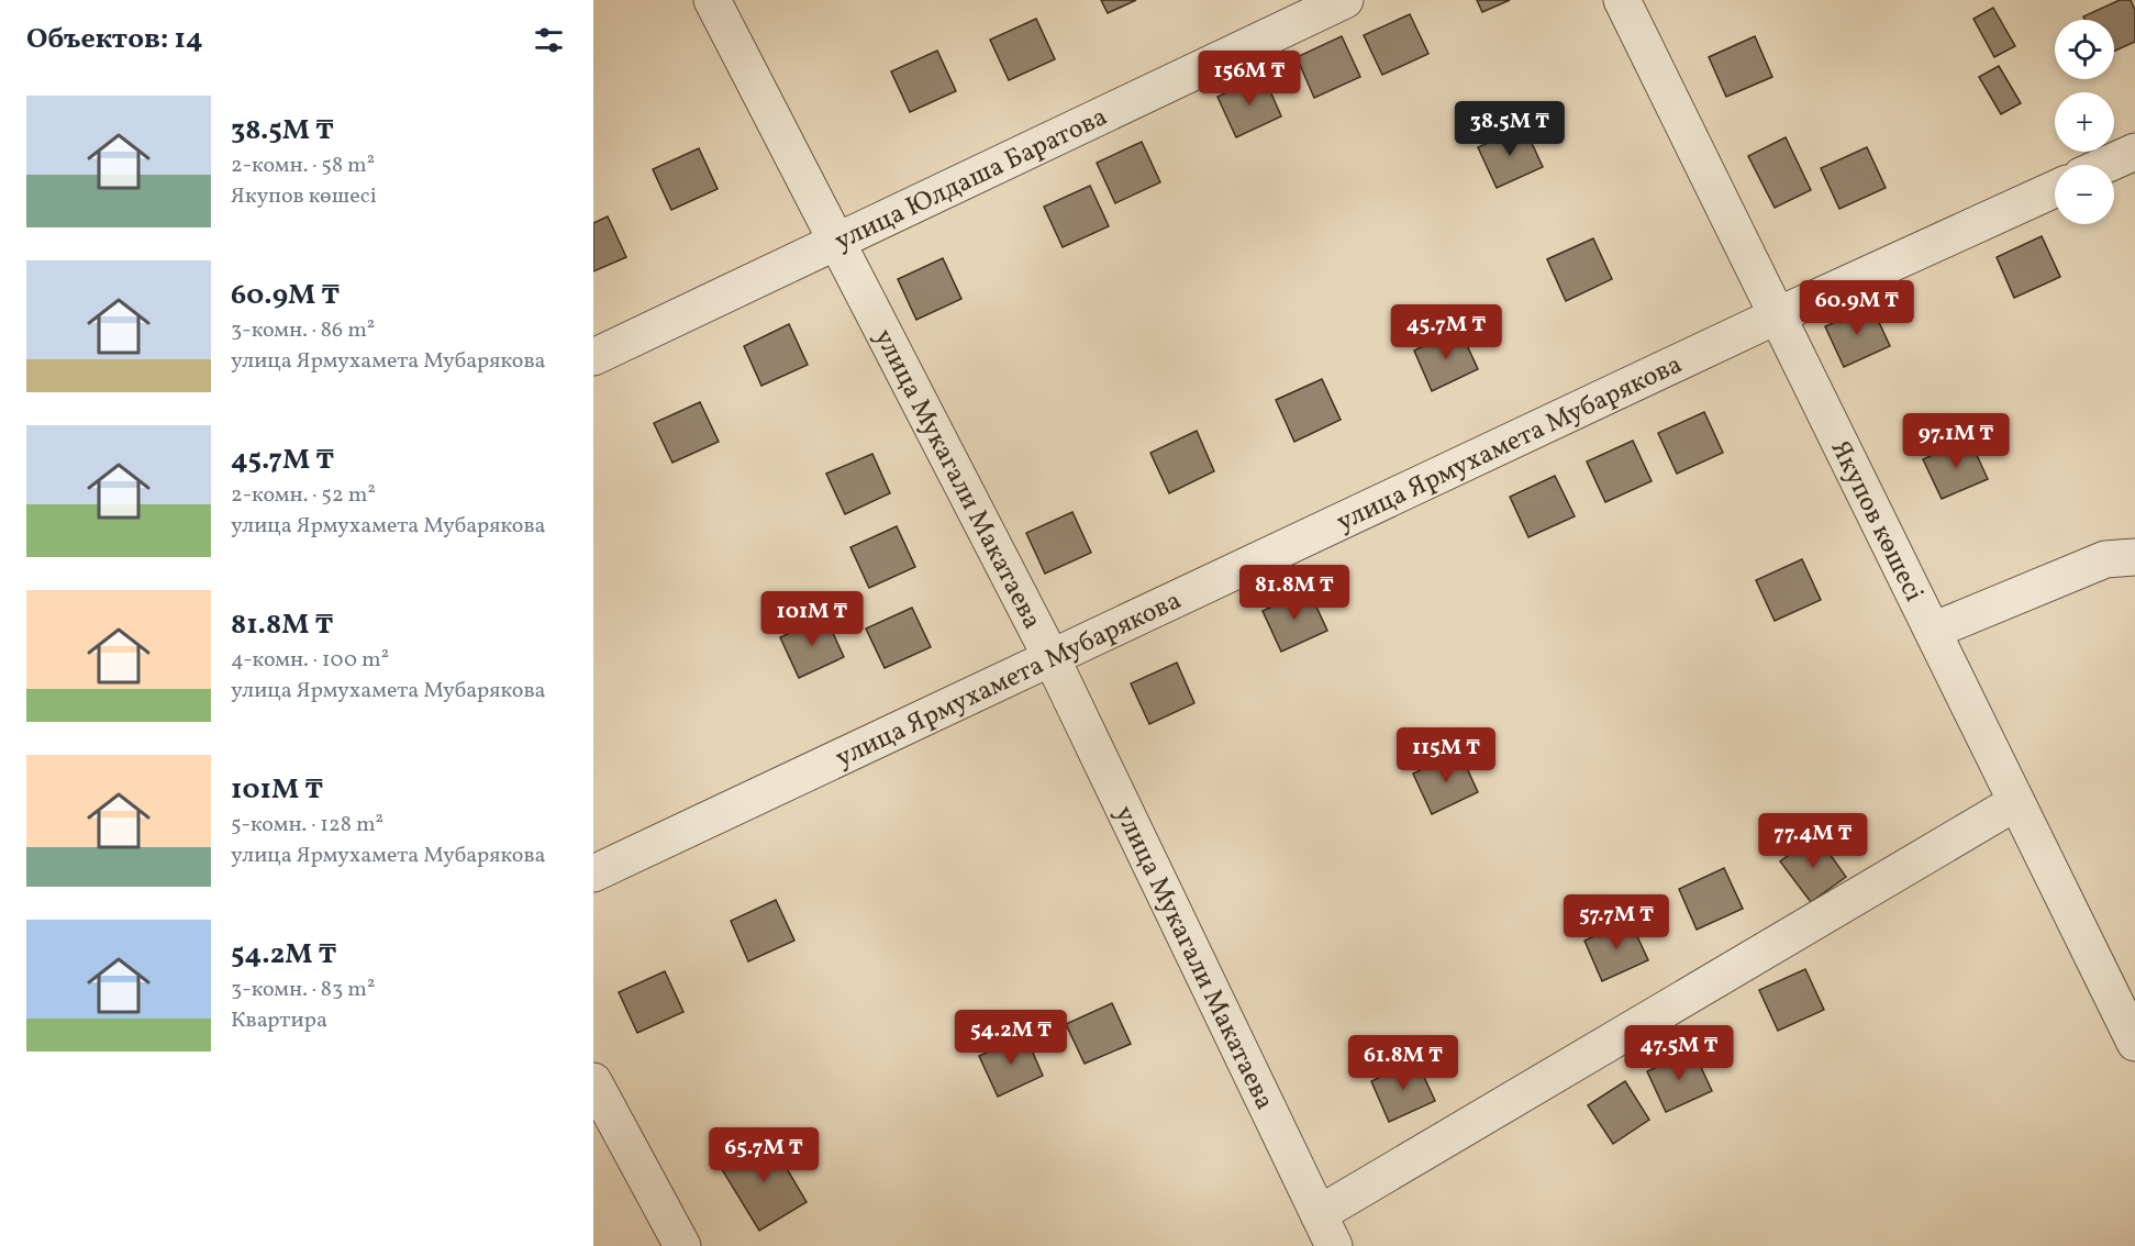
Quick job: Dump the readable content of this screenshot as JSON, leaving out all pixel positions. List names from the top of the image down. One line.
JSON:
{"streets":{"street":["улица Юлдаша Баратова","улица Ярмухамета Мубарякова","улица Мукагали Макатаева","Якупов көшесі"]},"crossings":[["улица Юлдаша Баратова","улица Мукагали Макатаева"],["улица Ярмухамета Мубарякова","улица Мукагали Макатаева"],["улица Ярмухамета Мубарякова","Якупов көшесі"]],"page":{"heading":"Объектов: 14","map_buttons":["+","−"],"price":["156M ₸","38.5M ₸","60.9M ₸","45.7M ₸","97.1M ₸","81.8M ₸","101M ₸","115M ₸","77.4M ₸","57.7M ₸","54.2M ₸","47.5M ₸","61.8M ₸","65.7M ₸"],"list":[{"name":"38.5M ₸","note":"2-комн. · 58 m² · Якупов көшесі"},{"name":"60.9M ₸","note":"3-комн. · 86 m² · улица Ярмухамета Мубарякова"},{"name":"45.7M ₸","note":"2-комн. · 52 m² · улица Ярмухамета Мубарякова"},{"name":"81.8M ₸","note":"4-комн. · 100 m² · улица Ярмухамета Мубарякова"},{"name":"101M ₸","note":"5-комн. · 128 m² · улица Ярмухамета Мубарякова"},{"name":"54.2M ₸","note":"3-комн. · 83 m² · Квартира"}]}}
